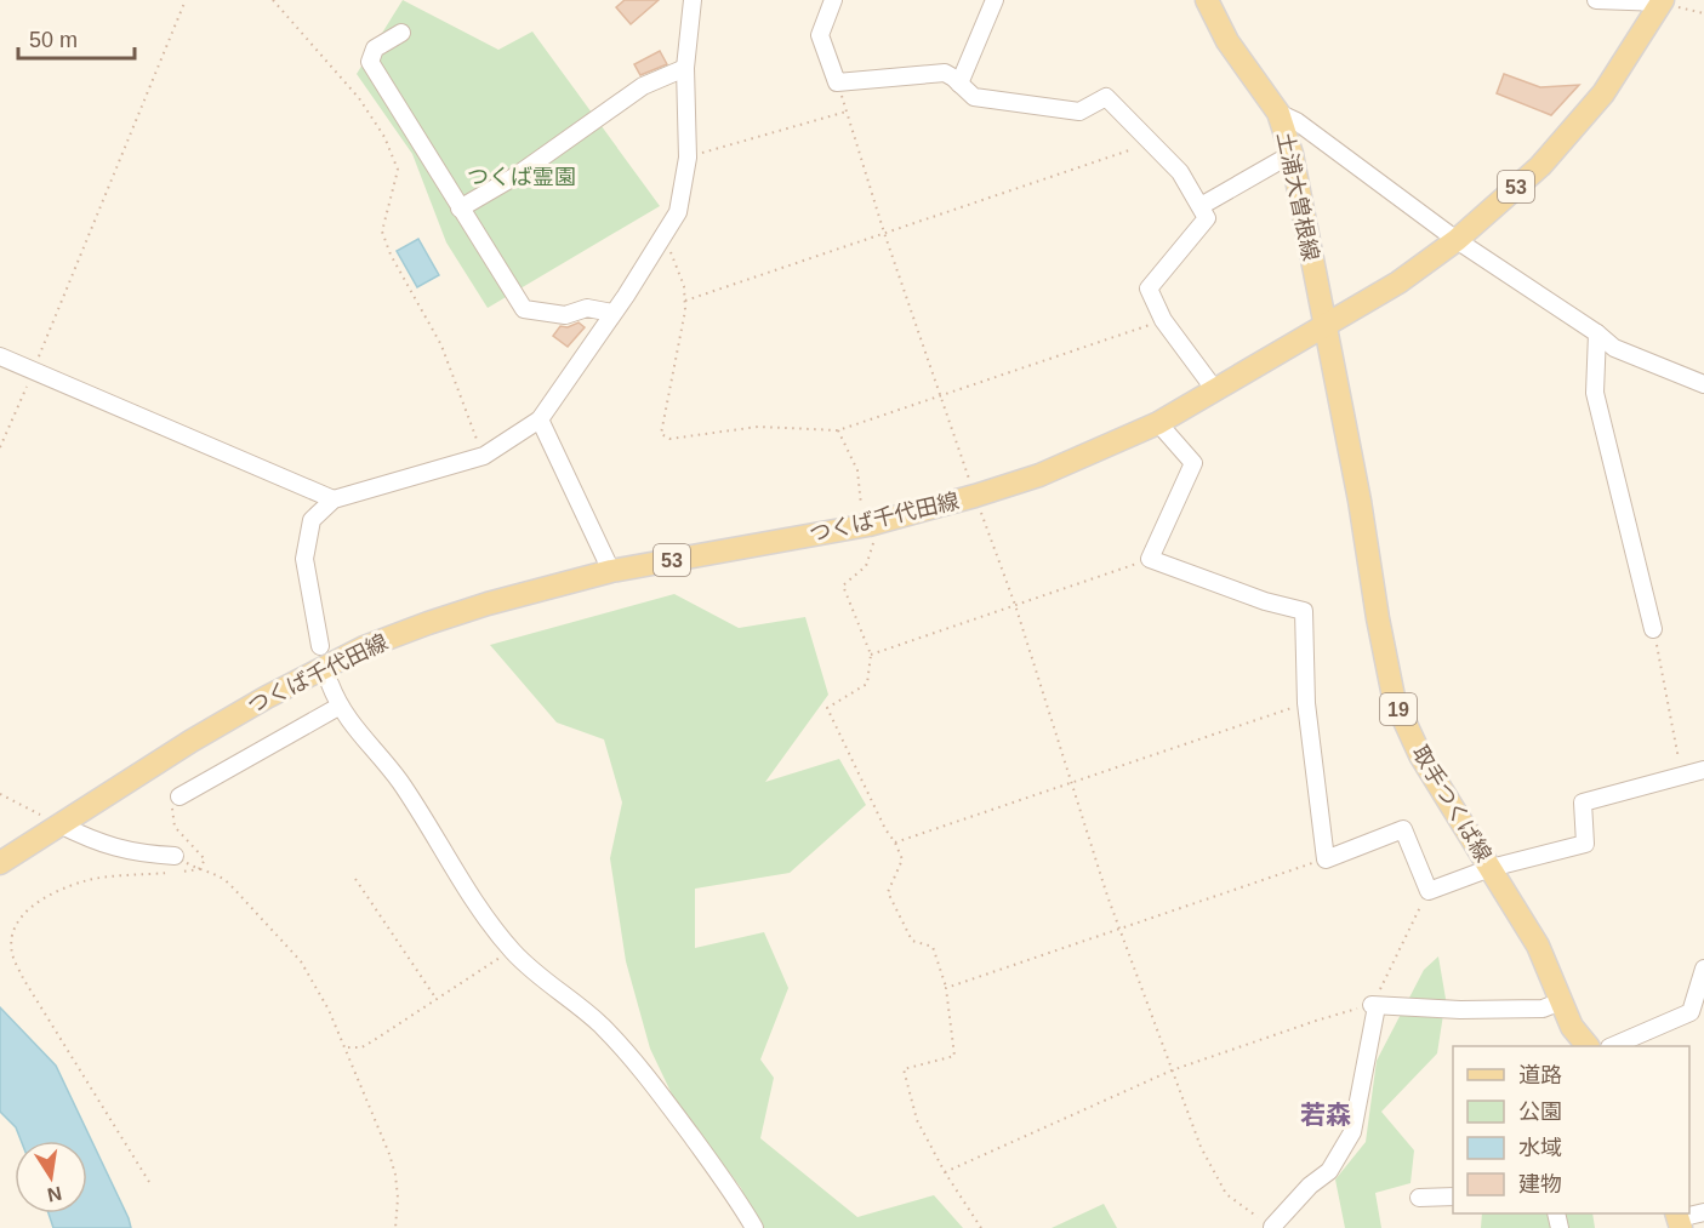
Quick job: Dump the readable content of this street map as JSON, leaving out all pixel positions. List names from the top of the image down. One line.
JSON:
{"streets":{"main road":["53","土浦大曽根線","つくば千代田線","19","取手つくば線"]},"crossings":[["土浦大曽根線","つくば千代田線"],["土浦大曽根線","取手つくば線"],["つくば千代田線","取手つくば線"]],"districts":["若森"],"parks":["つくば霊園"],"legend":["道路","公園","水域","建物"],"scale_bar":"50 m","north":"bottom"}
